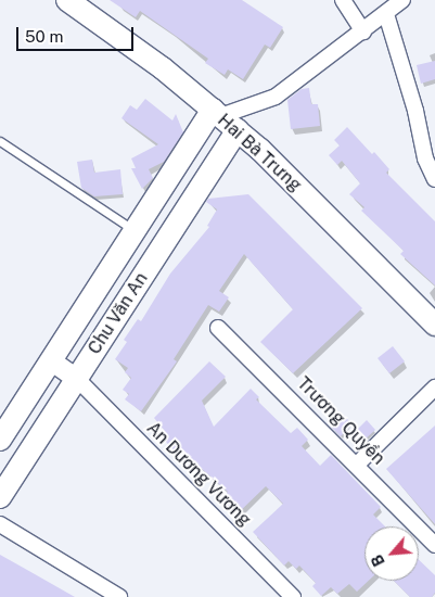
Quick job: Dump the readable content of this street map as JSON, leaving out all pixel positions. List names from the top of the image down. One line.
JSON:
{"streets":{"main road":["Hai Bà Trưng","Chu Văn An"],"street":["Trương Quyền","An Dương Vương"]},"crossings":[["Hai Bà Trưng","Chu Văn An"],["Chu Văn An","An Dương Vương"]],"scale_bar":"50 m","north":"bottom left"}
